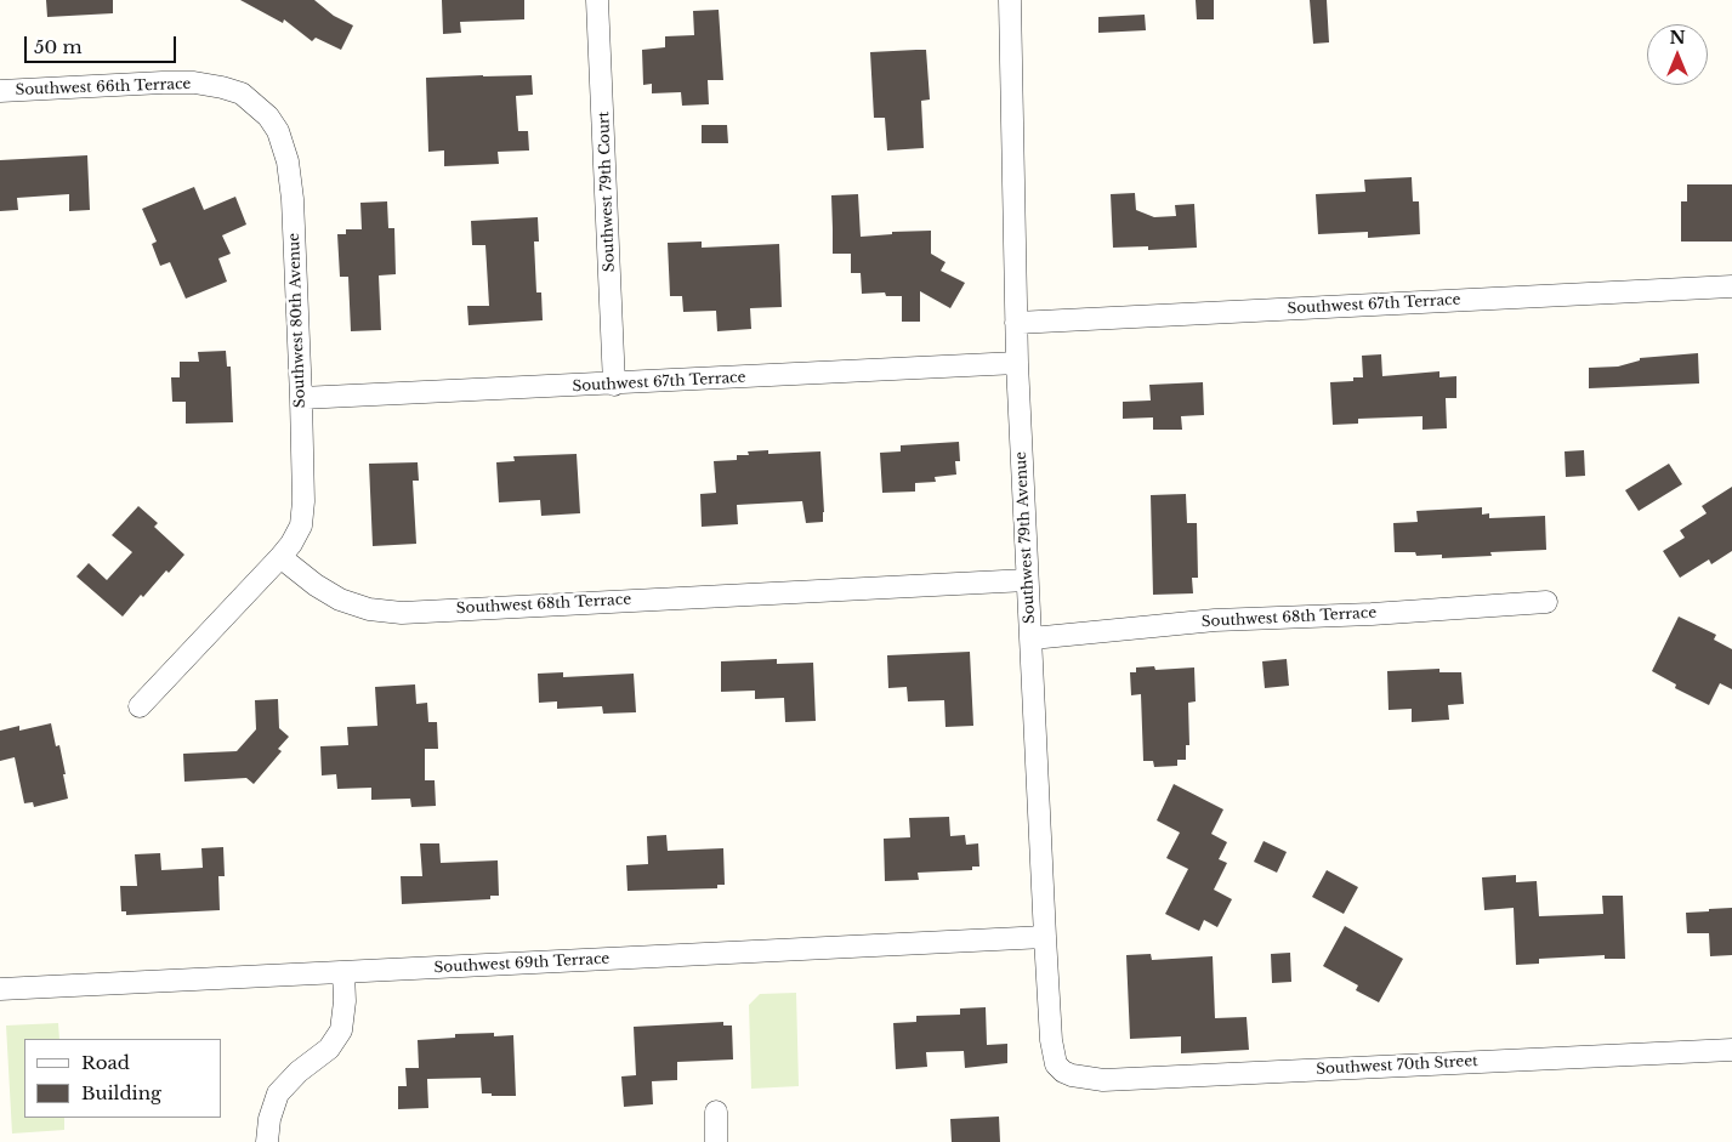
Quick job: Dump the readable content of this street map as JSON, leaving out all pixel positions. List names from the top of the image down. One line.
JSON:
{"streets":{"street":["Southwest 66th Terrace","Southwest 79th Court","Southwest 67th Terrace","Southwest 80th Avenue","Southwest 79th Avenue","Southwest 68th Terrace","Southwest 69th Terrace","Southwest 70th Street"]},"crossings":[["Southwest 66th Terrace","Southwest 80th Avenue"],["Southwest 79th Court","Southwest 67th Terrace"],["Southwest 67th Terrace","Southwest 80th Avenue"],["Southwest 67th Terrace","Southwest 79th Avenue"],["Southwest 80th Avenue","Southwest 68th Terrace"],["Southwest 79th Avenue","Southwest 68th Terrace"],["Southwest 79th Avenue","Southwest 69th Terrace"],["Southwest 79th Avenue","Southwest 70th Street"]],"legend":["Road","Building"],"scale_bar":"50 m","north":"top"}
